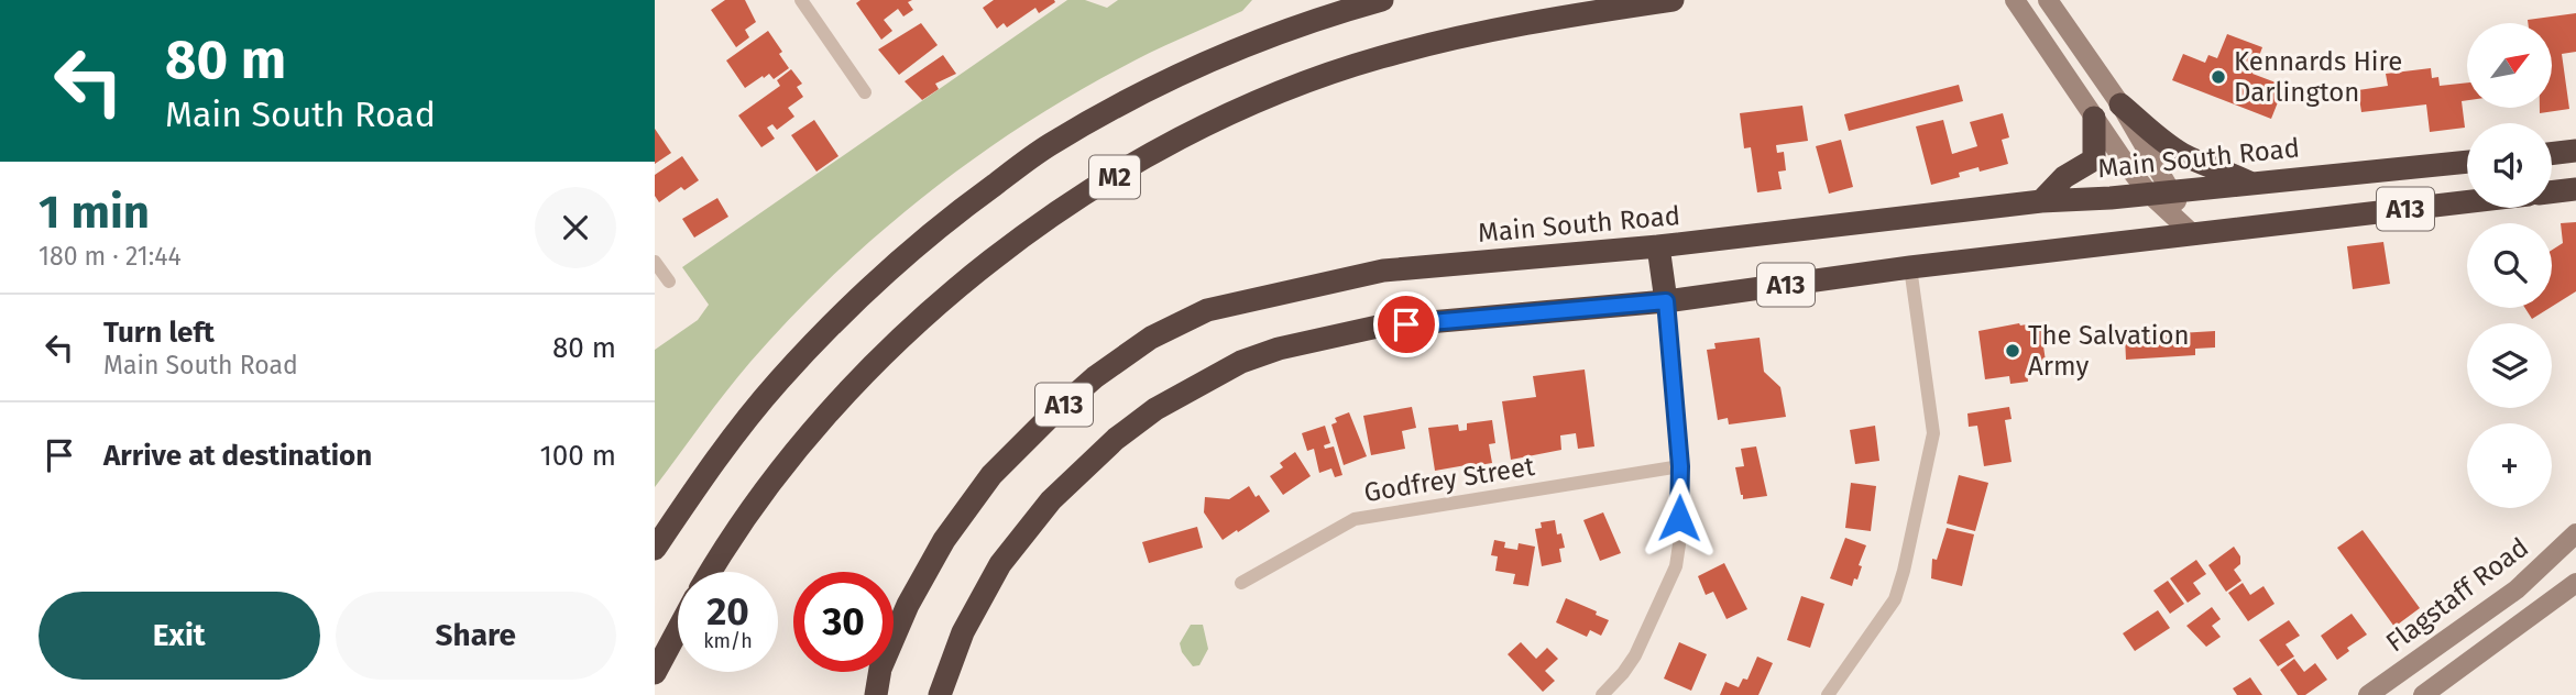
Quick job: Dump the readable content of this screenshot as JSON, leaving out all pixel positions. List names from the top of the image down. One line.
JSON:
{"streets":{"highway":["Main South Road","M2","A13"],"main road":["Flagstaff Road"],"street":["Godfrey Street"]},"places":["Kennards Hire Darlington","The Salvation Army"],"north":"top right","page":{"turn":["80 m","Main South Road"],"map_buttons":"+","heading":["1 min","180 m · 21:44"],"list":[{"name":"Turn left","note":"Main South Road","value":"80 m"},{"name":"Arrive at destination","value":"100 m"}],"speed":"20 km/h","limit":"30","buttons":["Exit","Share"]}}
